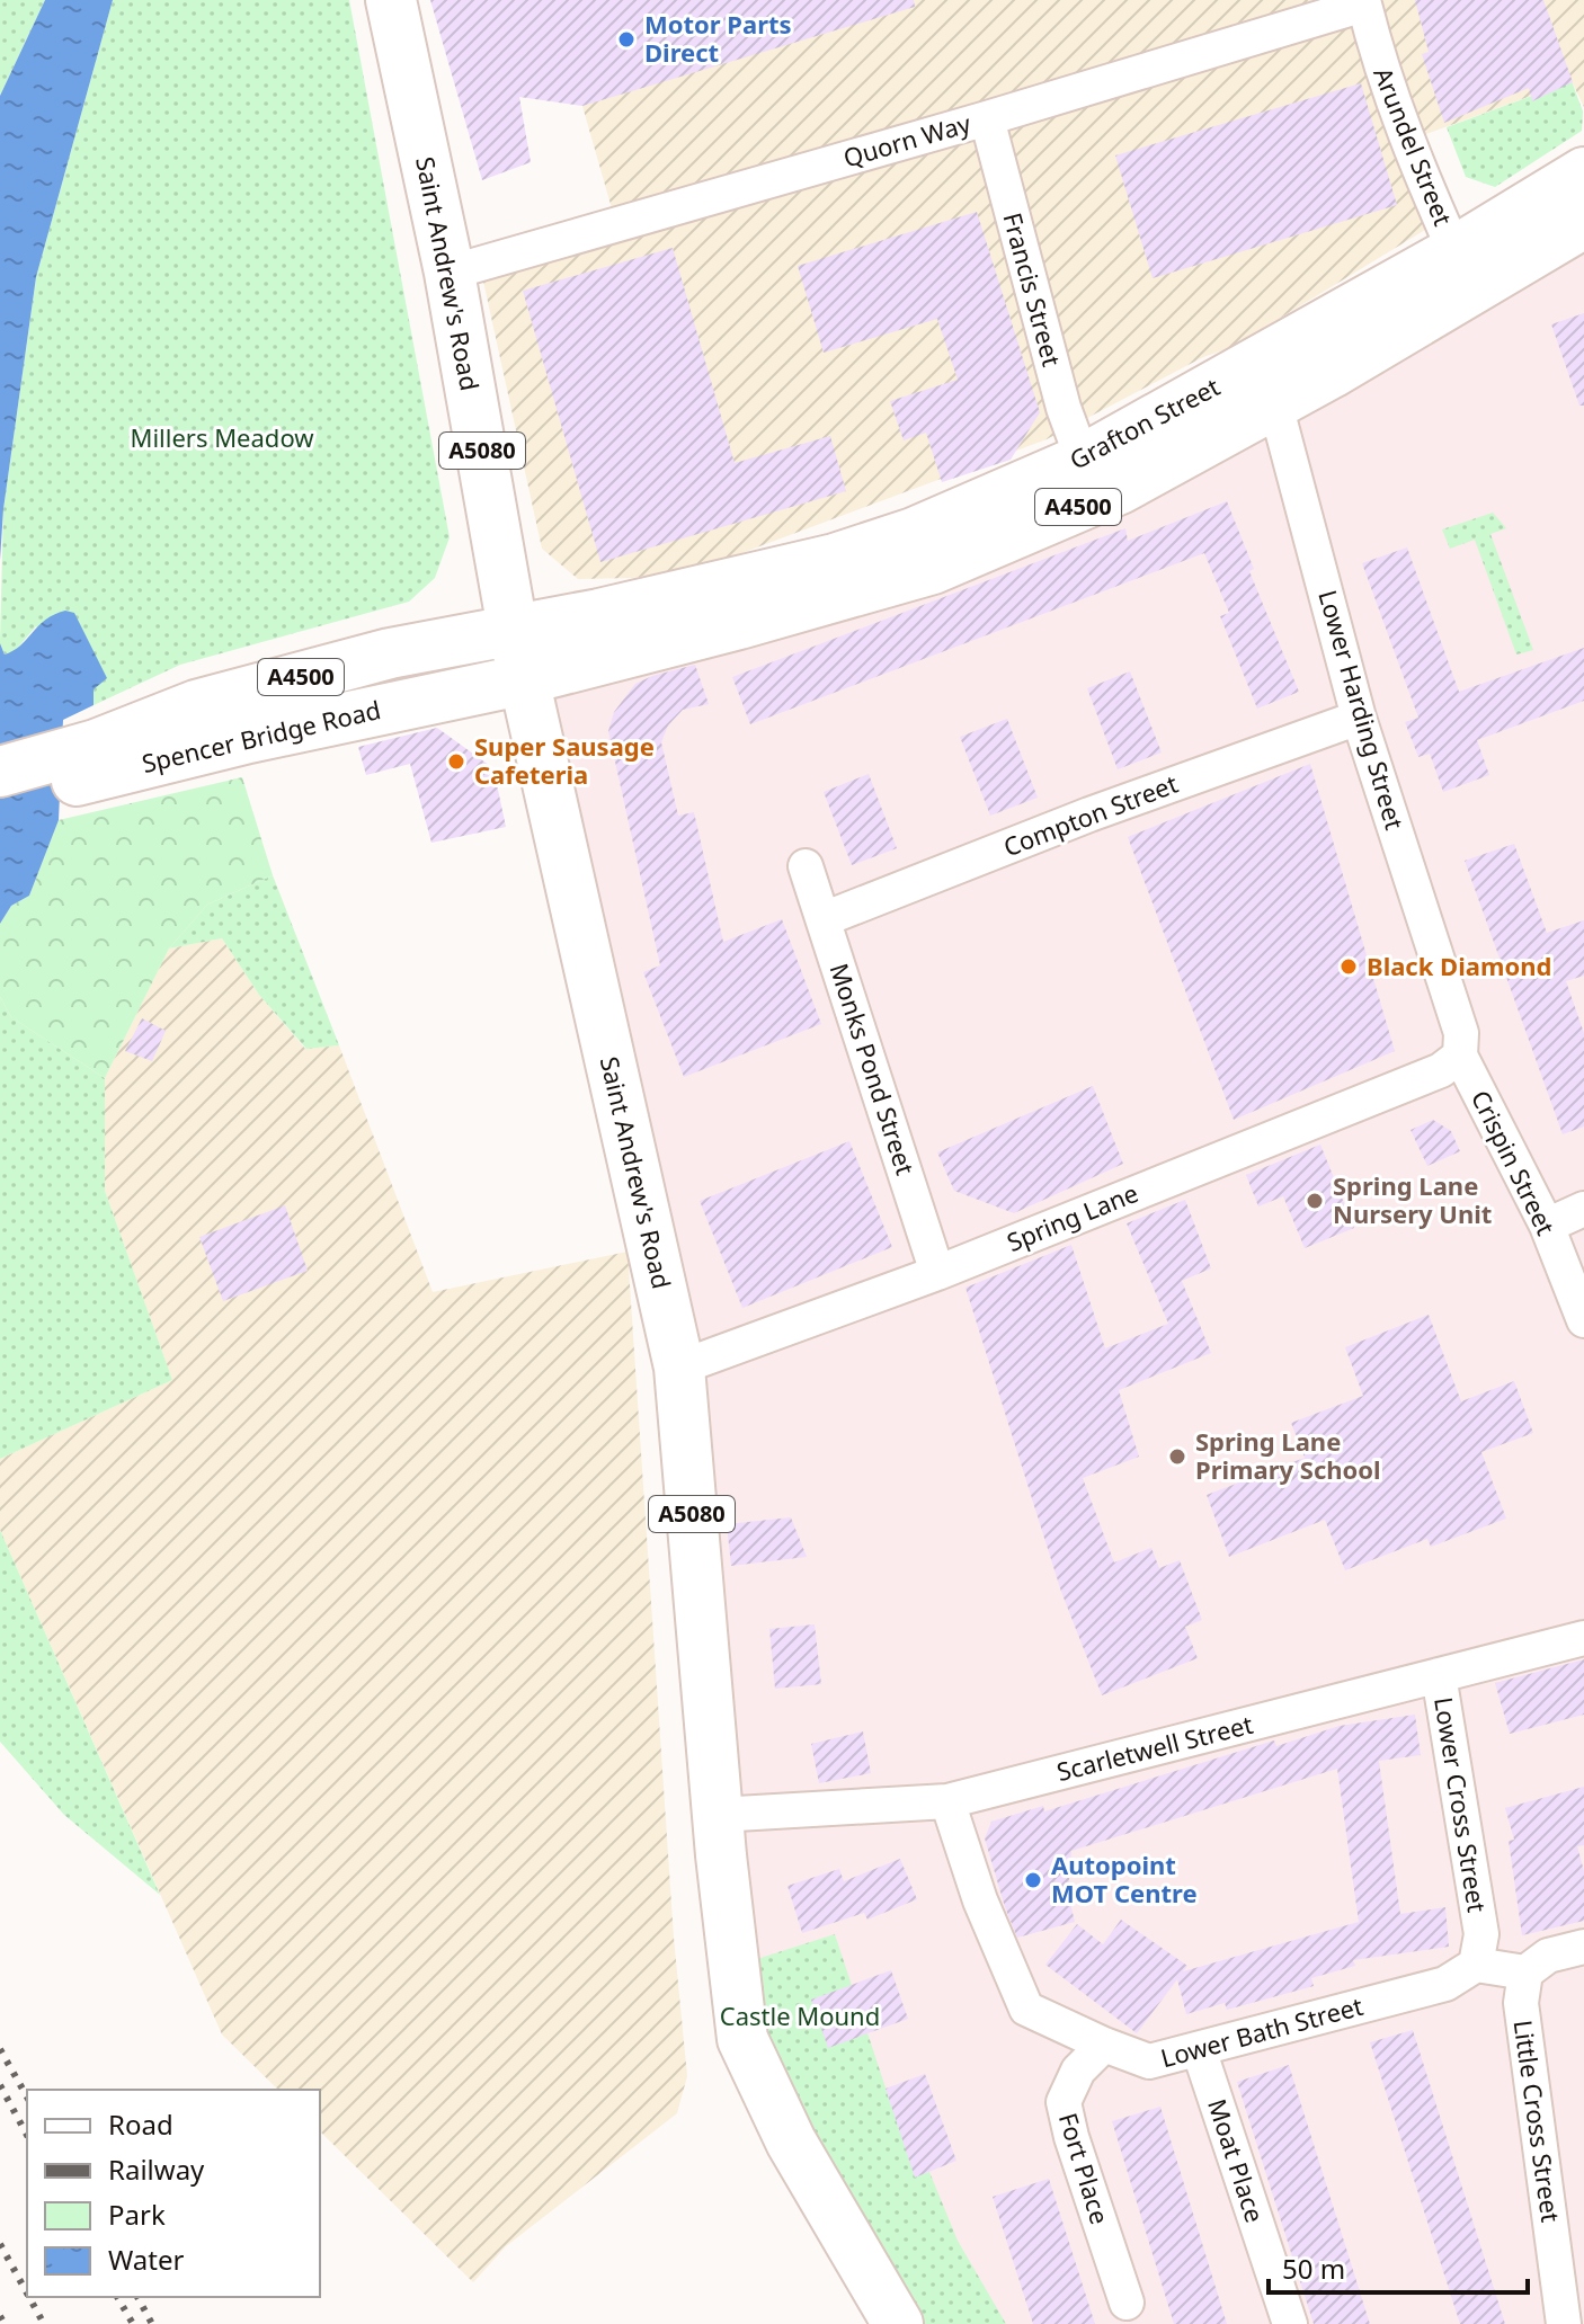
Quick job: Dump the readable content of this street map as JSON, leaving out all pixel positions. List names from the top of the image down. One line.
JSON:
{"streets":{"main road":["Saint Andrew's Road","Grafton Street","A5080","A4500","Spencer Bridge Road"],"street":["Quorn Way","Arundel Street","Francis Street","Lower Harding Street","Compton Street","Monks Pond Street","Crispin Street","Spring Lane","Scarletwell Street","Lower Cross Street","Lower Bath Street","Little Cross Street","Moat Place","Fort Place"]},"crossings":[["Quorn Way","Arundel Street"],["Quorn Way","Saint Andrew's Road"],["Quorn Way","Francis Street"],["Arundel Street","Grafton Street"],["Saint Andrew's Road","Grafton Street"],["Saint Andrew's Road","Spencer Bridge Road"],["Saint Andrew's Road","Spring Lane"],["Saint Andrew's Road","Scarletwell Street"],["Francis Street","Grafton Street"],["Grafton Street","Lower Harding Street"],["Grafton Street","Spencer Bridge Road"],["Lower Harding Street","Compton Street"],["Lower Harding Street","Crispin Street"],["Lower Harding Street","Spring Lane"],["Compton Street","Monks Pond Street"],["Monks Pond Street","Spring Lane"],["Crispin Street","Spring Lane"],["Scarletwell Street","Lower Cross Street"],["Scarletwell Street","Lower Bath Street"],["Lower Cross Street","Lower Bath Street"],["Lower Bath Street","Moat Place"],["Lower Bath Street","Fort Place"]],"parks":["Millers Meadow","Castle Mound"],"places":["Motor Parts Direct","Super Sausage Cafeteria","Black Diamond","Spring Lane Nursery Unit","Spring Lane Primary School","Autopoint MOT Centre"],"legend":["Road","Railway","Park","Water"],"scale_bar":"50 m"}
